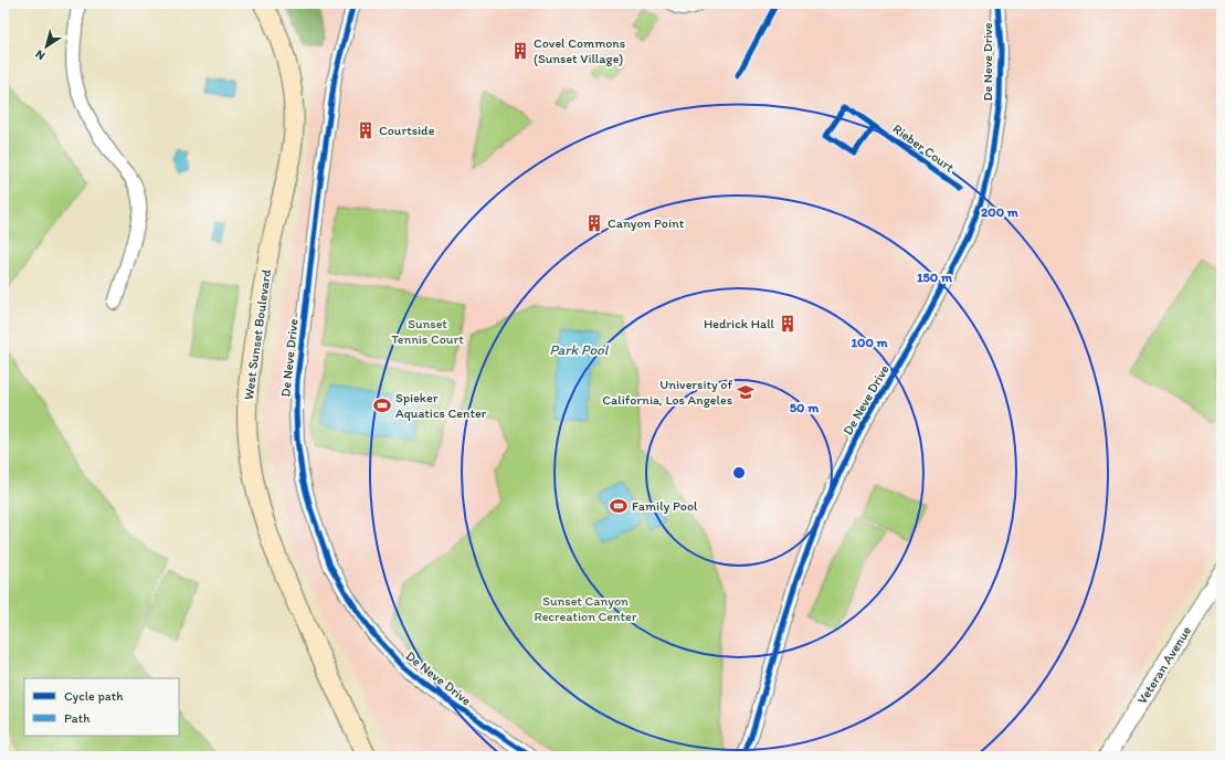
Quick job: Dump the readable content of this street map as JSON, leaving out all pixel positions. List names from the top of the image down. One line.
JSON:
{"streets":{"main road":["West Sunset Boulevard"],"street":["De Neve Drive","Veteran Avenue"],"cycle path":["Rieber Court"]},"water":["Park Pool"],"parks":["Sunset Tennis Court","Sunset Canyon Recreation Center"],"places":{"building":["Covel Commons (Sunset Village)","Courtside","Canyon Point","Hedrick Hall"],"school or university":["University of California, Los Angeles"],"sports":["Spieker Aquatics Center","Family Pool"]},"legend":["Cycle path","Path"],"north":"bottom left","rings":["200 m","150 m","100 m","50 m"]}
